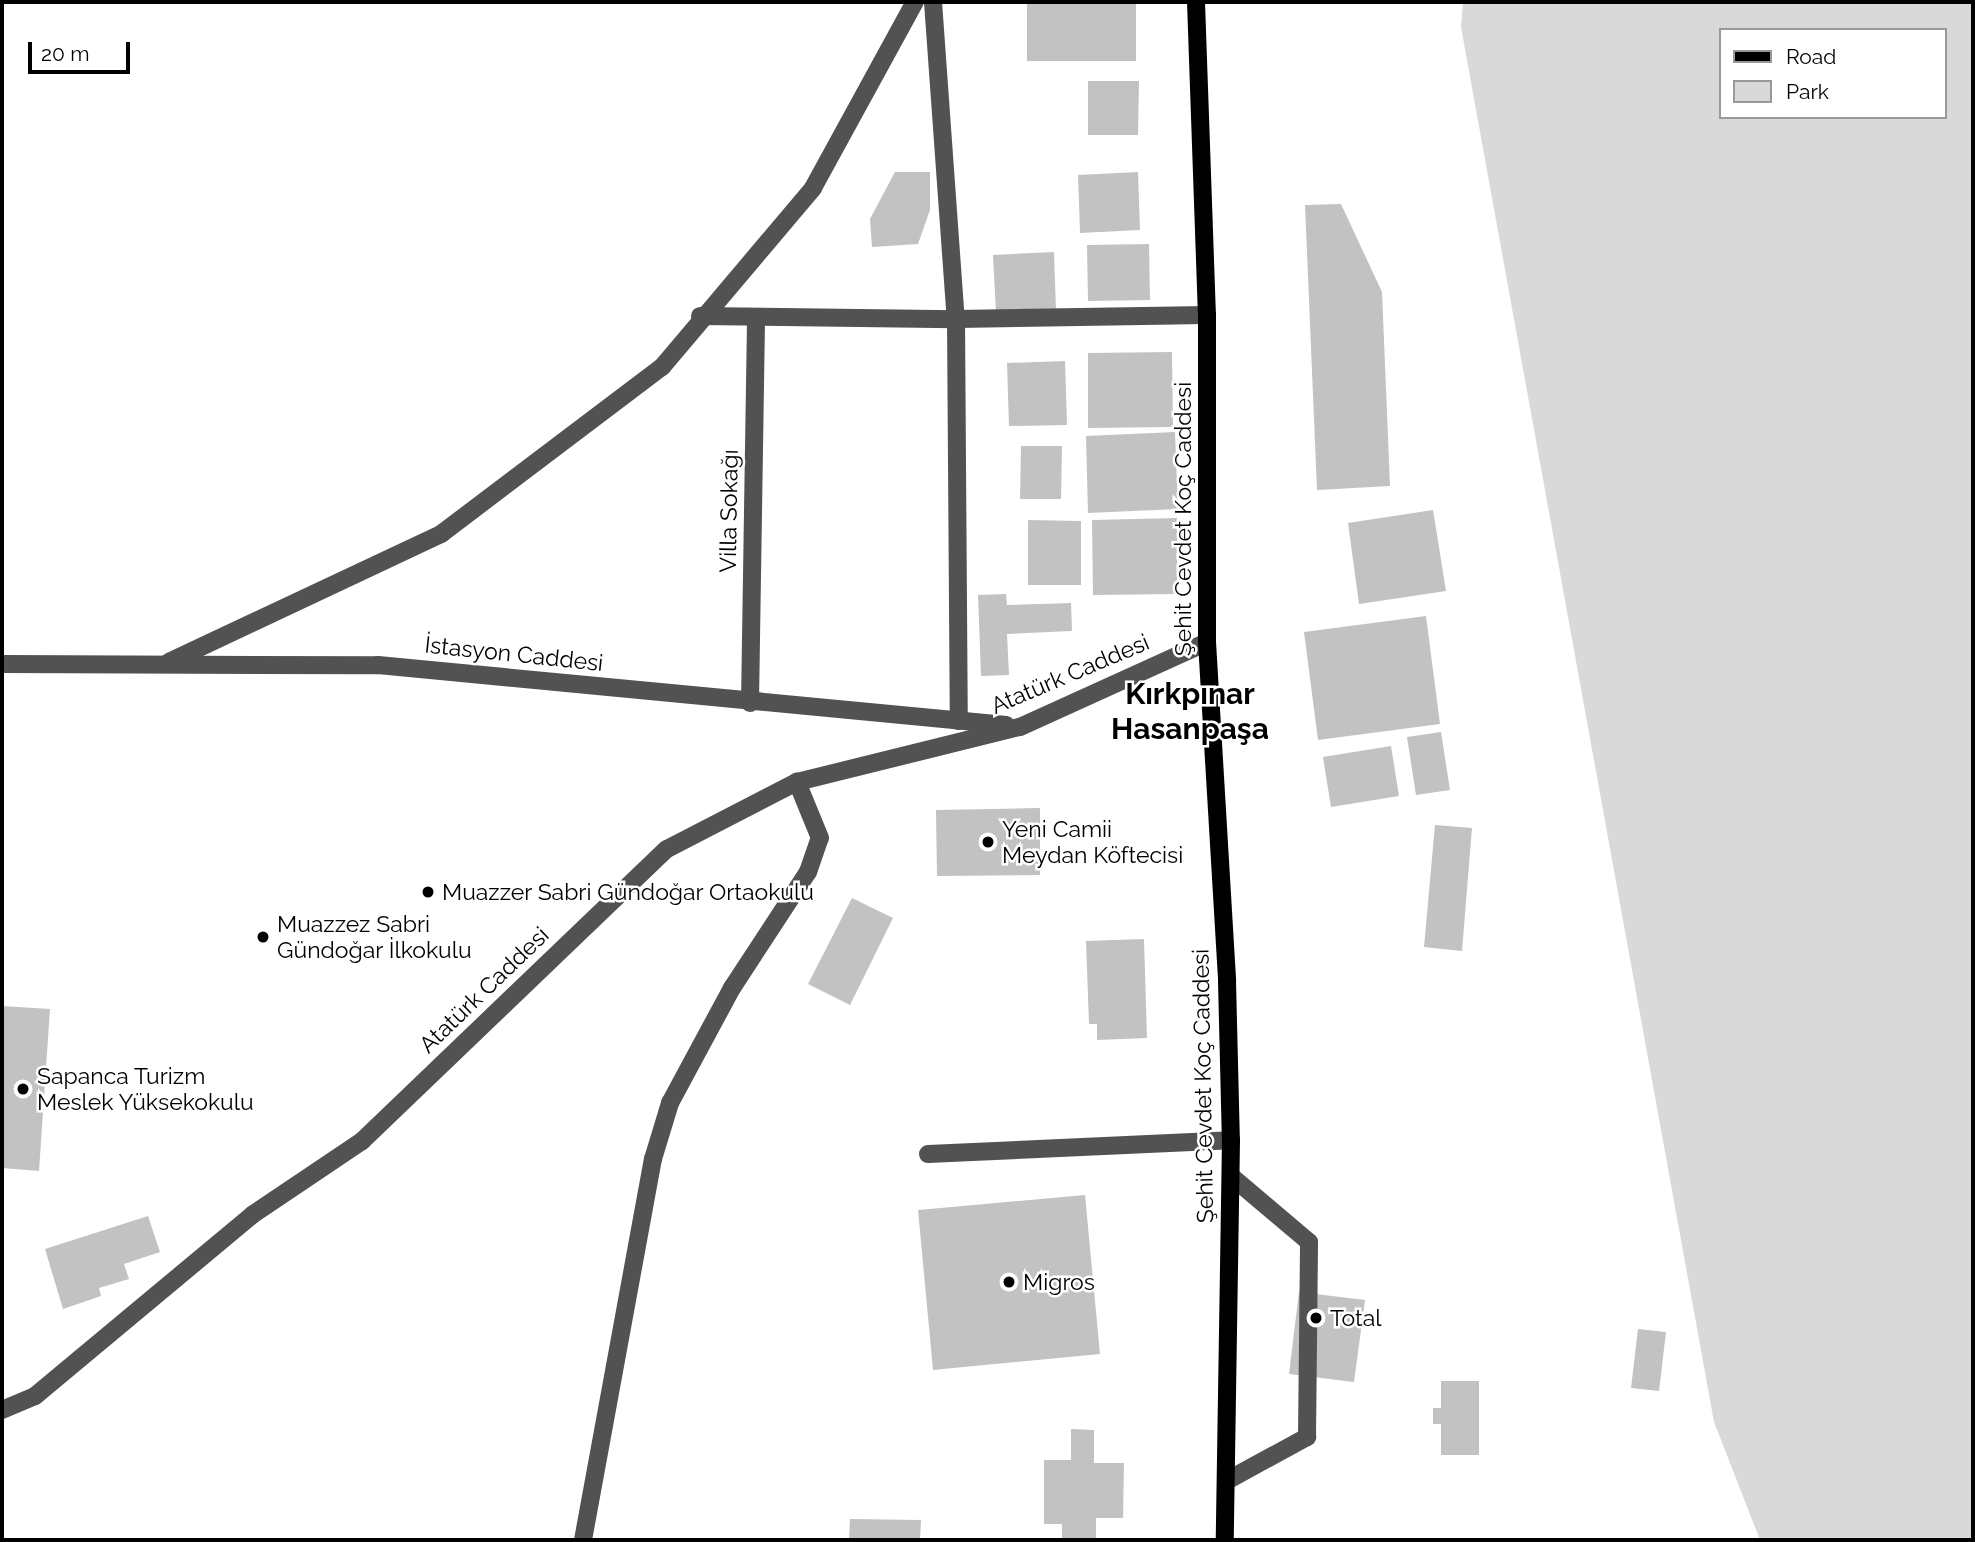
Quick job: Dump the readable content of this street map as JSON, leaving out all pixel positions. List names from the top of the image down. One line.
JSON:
{"streets":{"main road":["Şehit Cevdet Koç Caddesi"],"street":["Villa Sokağı","İstasyon Caddesi","Atatürk Caddesi"]},"crossings":[["Villa Sokağı","İstasyon Caddesi"],["Şehit Cevdet Koç Caddesi","Atatürk Caddesi"],["İstasyon Caddesi","Atatürk Caddesi"]],"districts":["Kırkpınar Hasanpaşa"],"places":["Yeni Camii Meydan Köftecisi","Muazzer Sabri Gündoğar Ortaokulu","Muazzez Sabri Gündoğar İlkokulu","Sapanca Turizm Meslek Yüksekokulu","Migros","Total"],"legend":["Road","Park"],"scale_bar":"20 m"}
